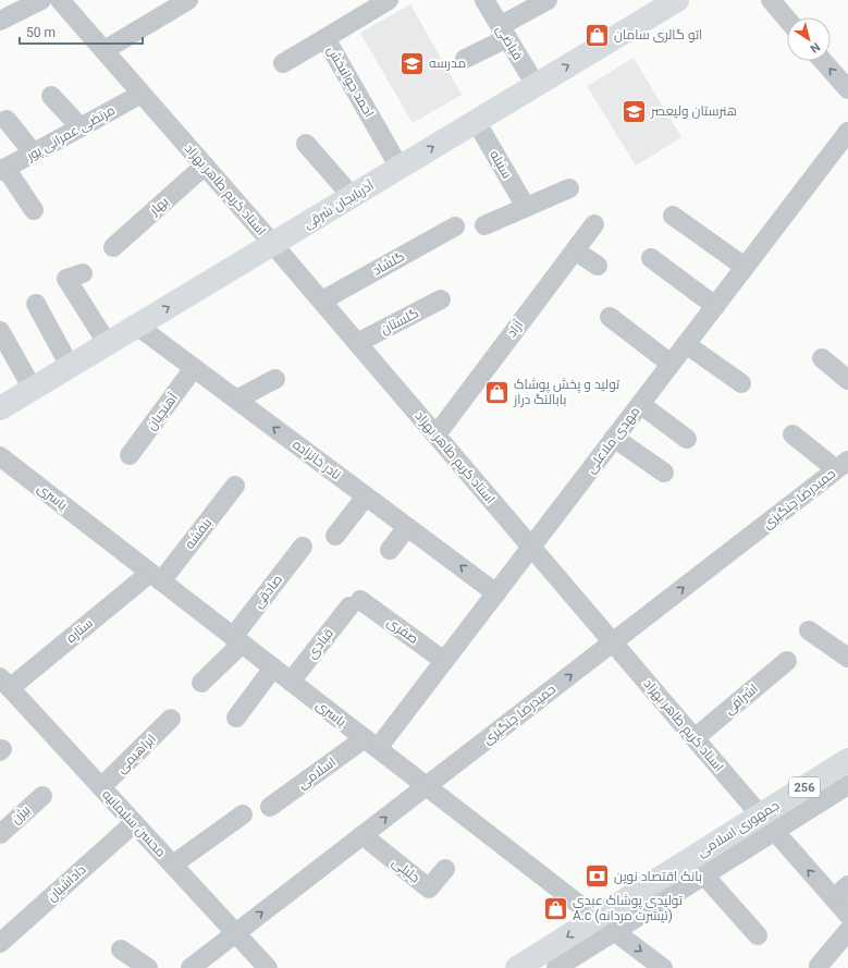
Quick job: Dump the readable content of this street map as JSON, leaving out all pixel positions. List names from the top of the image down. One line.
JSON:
{"streets":{"main road":["آذربایجان شرقی","256","جمهوری اسلامی"],"street":["فیاضی","احمد جوانبخش","مرتضی عمرانی پور","سنبله","استاد کریم طاهر بهزاد","بهار","گلشاد","گلستان","آزاد","آهنچیان","مهدی ملاعلی","نادر خانزاده","یاسری","حمیدرضا چنگیزی","بنفشه","صادقی","ستاره","صفری","قبادی","اشرافی","ابراهیمی","اسلامی","بیژن","محسن سلیمانیه","جلیلی","داداشیان"]},"crossings":[["فیاضی","آذربایجان شرقی"],["احمد جوانبخش","آذربایجان شرقی"],["مرتضی عمرانی پور","استاد کریم طاهر بهزاد"],["سنبله","آذربایجان شرقی"],["استاد کریم طاهر بهزاد","آذربایجان شرقی"],["استاد کریم طاهر بهزاد","بهار"],["استاد کریم طاهر بهزاد","گلشاد"],["استاد کریم طاهر بهزاد","گلستان"],["استاد کریم طاهر بهزاد","آزاد"],["استاد کریم طاهر بهزاد","مهدی ملاعلی"],["استاد کریم طاهر بهزاد","حمیدرضا چنگیزی"],["استاد کریم طاهر بهزاد","اشرافی"],["استاد کریم طاهر بهزاد","جمهوری اسلامی"],["آذربایجان شرقی","نادر خانزاده"],["آهنچیان","نادر خانزاده"],["مهدی ملاعلی","نادر خانزاده"],["مهدی ملاعلی","یاسری"],["مهدی ملاعلی","صفری"],["مهدی ملاعلی","اسلامی"],["یاسری","حمیدرضا چنگیزی"],["یاسری","بنفشه"],["یاسری","صادقی"],["یاسری","ستاره"],["یاسری","قبادی"],["یاسری","اسلامی"],["یاسری","جمهوری اسلامی"],["حمیدرضا چنگیزی","محسن سلیمانیه"],["حمیدرضا چنگیزی","جلیلی"],["بنفشه","ستاره"],["ستاره","محسن سلیمانیه"],["صفری","قبادی"],["ابراهیمی","محسن سلیمانیه"],["محسن سلیمانیه","داداشیان"]],"one_way":["آذربایجان شرقی","نادر خانزاده","حمیدرضا چنگیزی"],"places":{"shop":["اتو گالری سامان","تولید و پخش پوشاک بابالنگ دراز","تولیدی پوشاک عبدی A.c (تیشرت مردانه)"],"school or university":["مدرسه","هنرستان ولیعصر"],"bank":["بانک اقتصاد نوین"]},"scale_bar":"50 m","north":"bottom right"}
